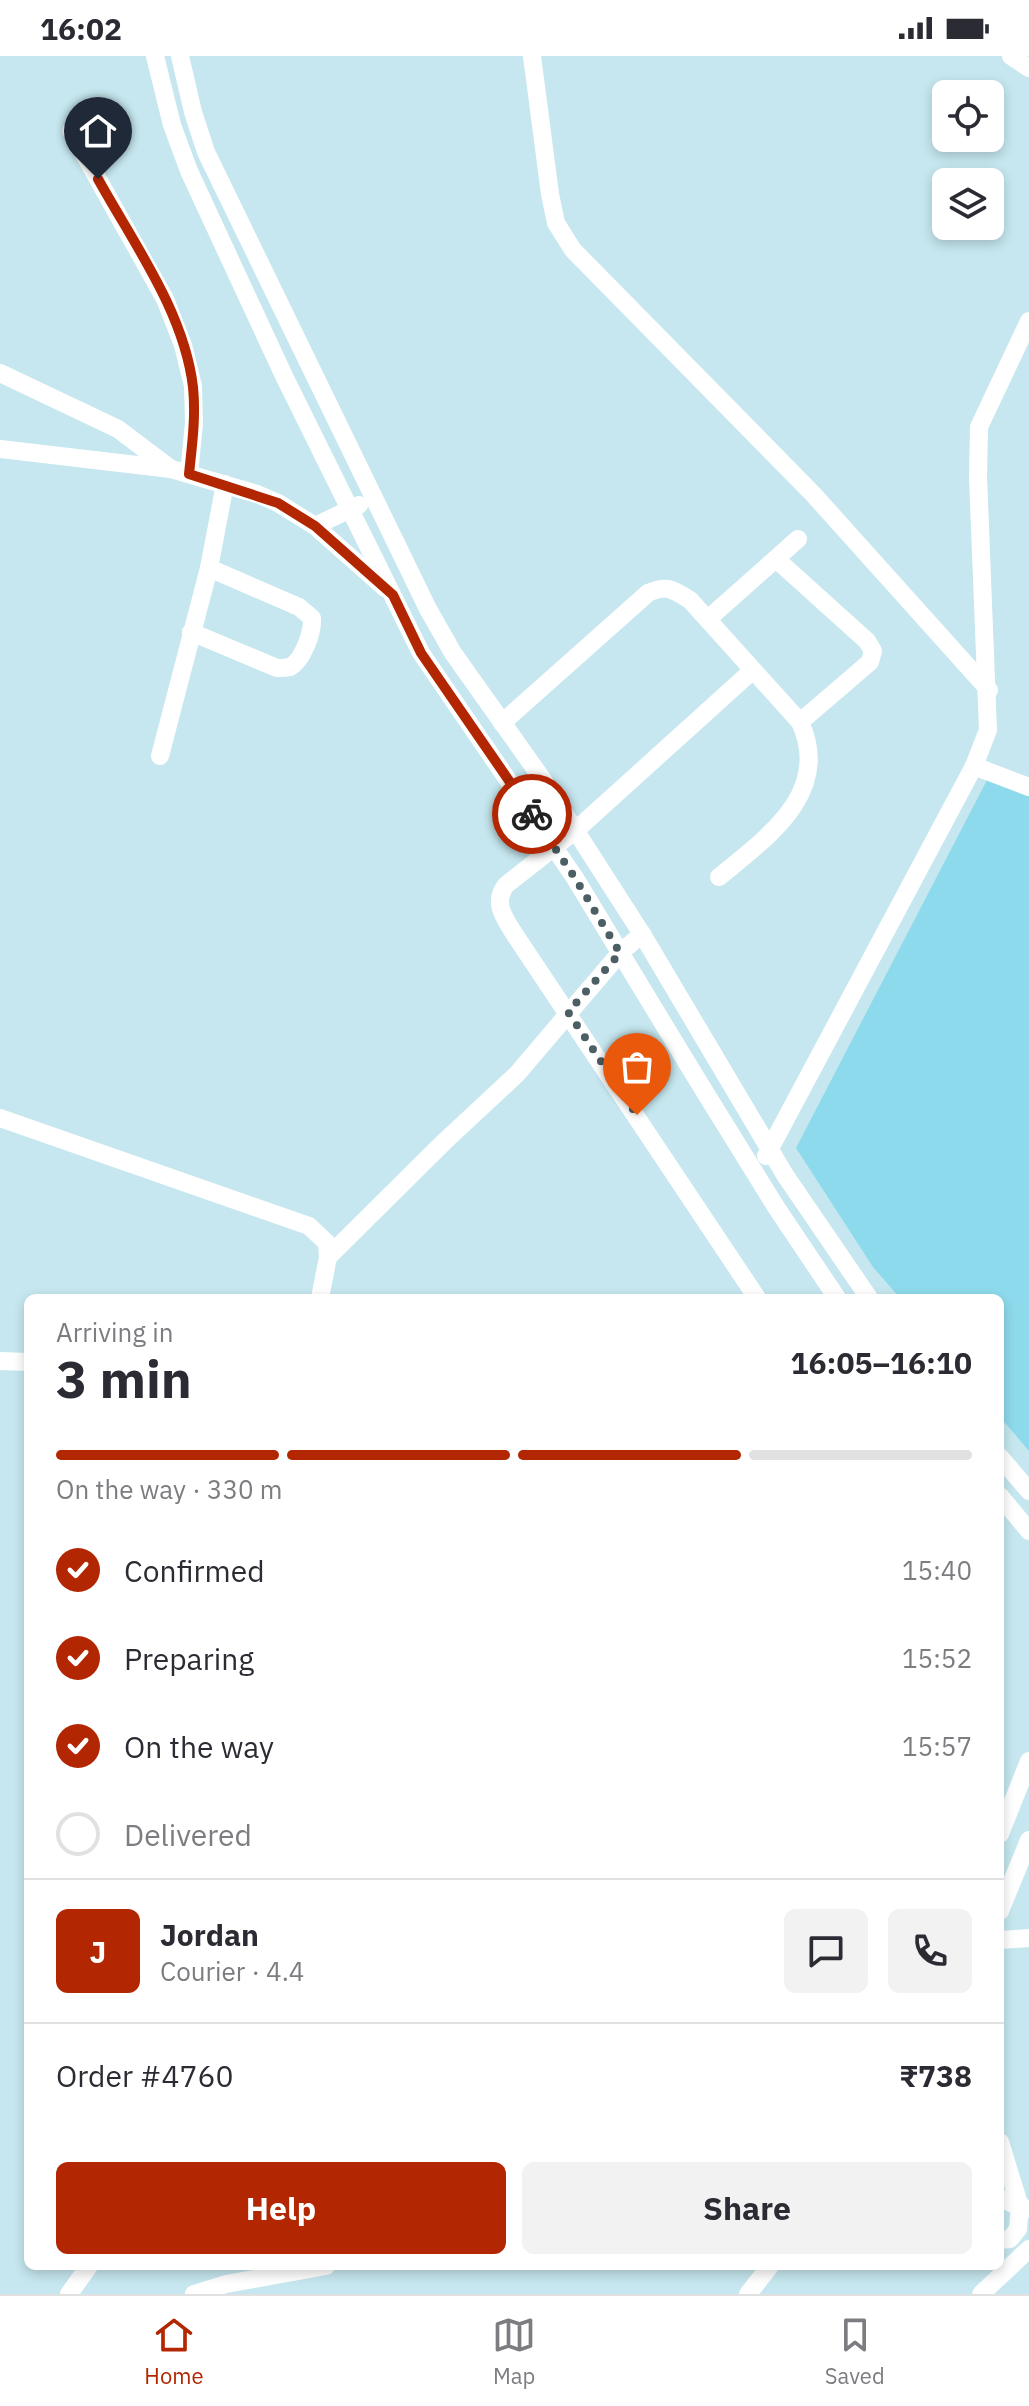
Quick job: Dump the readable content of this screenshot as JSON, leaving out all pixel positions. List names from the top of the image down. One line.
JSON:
{"page":{"status":"16:02","heading":["3 min","Arriving in","16:05–16:10"],"panel":["Jordan","Courier · 4.4","Order #4760","₹738"],"bar":"On the way · 330 m","list":[["Confirmed","15:40"],["Preparing","15:52"],["On the way","15:57"],"Delivered"],"round":"J","buttons":["Help","Share"],"tabs":["Home","Map","Saved"]}}
